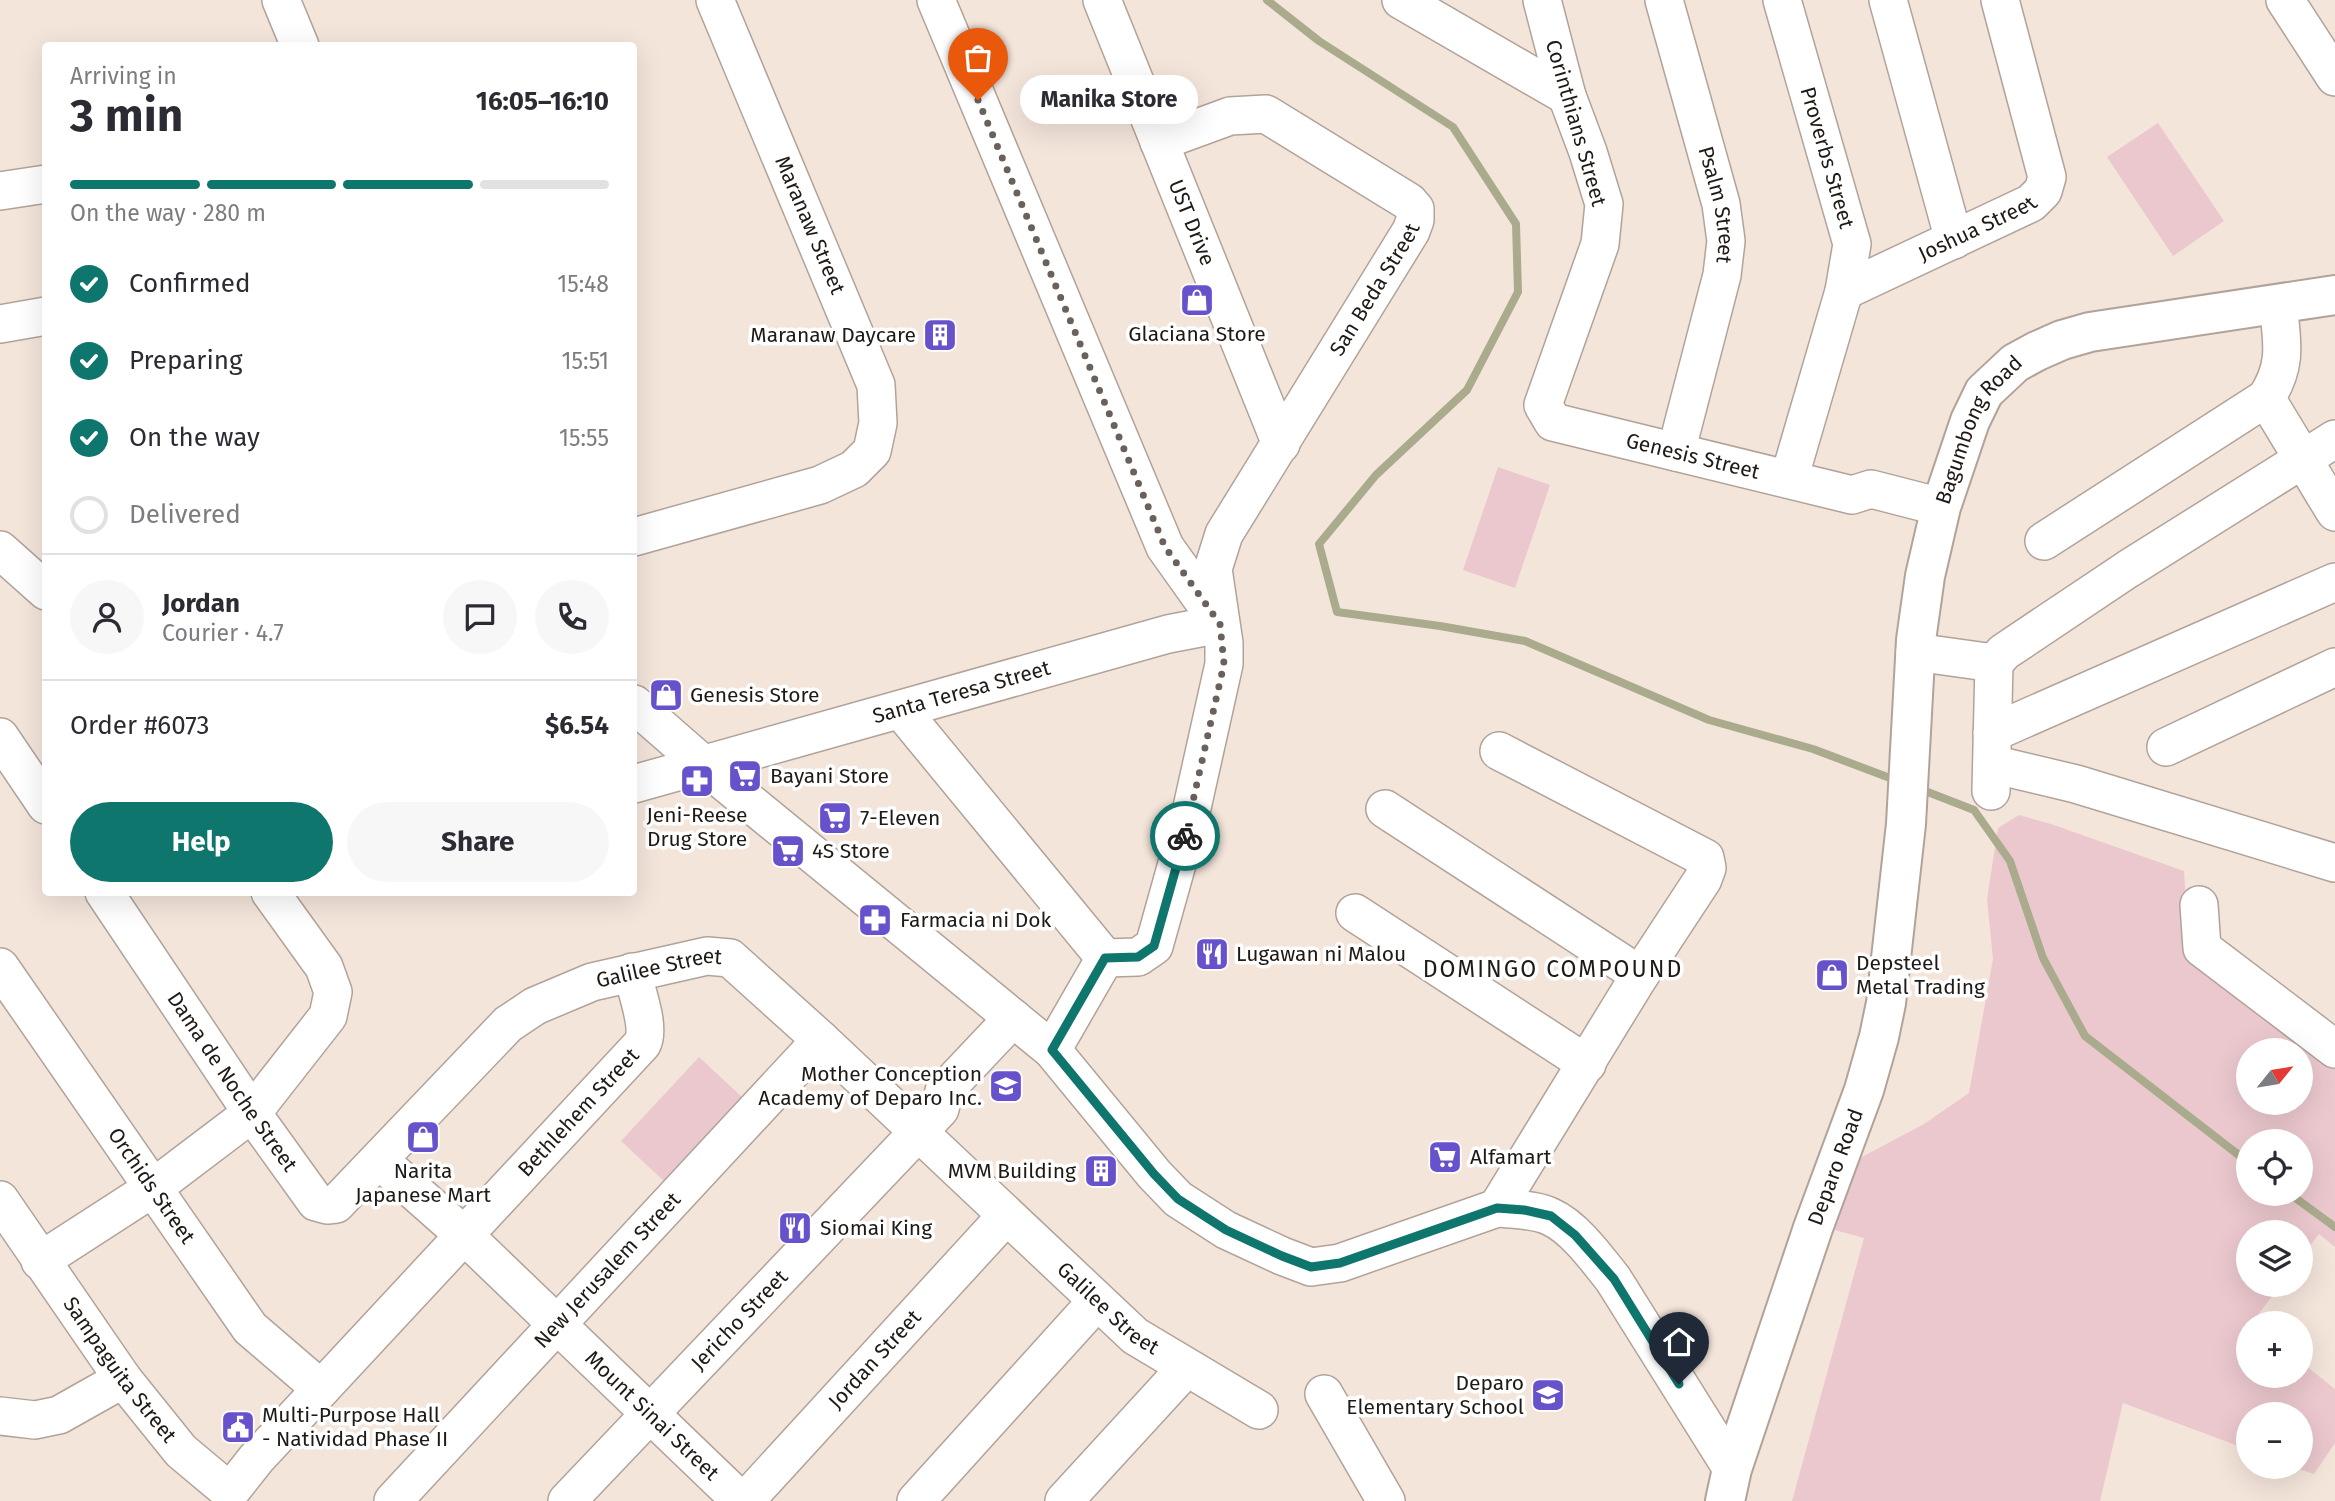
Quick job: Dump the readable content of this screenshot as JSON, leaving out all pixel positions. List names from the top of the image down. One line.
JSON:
{"streets":{"main road":["Bagumbong Road","Deparo Road"],"street":["Corinthians Street","Proverbs Street","Psalm Street","UST Drive","Maranaw Street","Joshua Street","San Beda Street","Genesis Street","Santa Teresa Street","Galilee Street","Dama de Noche Street","Bethlehem Street","Orchids Street","New Jerusalem Street","Jericho Street","Jordan Street","Sampaguita Street","Mount Sinai Street"]},"crossings":[["Corinthians Street","Genesis Street"],["Proverbs Street","Joshua Street"],["Proverbs Street","Genesis Street"],["Psalm Street","Genesis Street"],["UST Drive","San Beda Street"],["San Beda Street","Santa Teresa Street"],["Bagumbong Road","Genesis Street"],["Bagumbong Road","Deparo Road"],["Galilee Street","Dama de Noche Street"],["Galilee Street","Bethlehem Street"],["Galilee Street","New Jerusalem Street"],["Galilee Street","Jericho Street"],["Galilee Street","Jordan Street"],["Galilee Street","Mount Sinai Street"],["Dama de Noche Street","Mount Sinai Street"],["Bethlehem Street","Orchids Street"],["Bethlehem Street","Sampaguita Street"],["Bethlehem Street","Mount Sinai Street"],["Orchids Street","Sampaguita Street"],["New Jerusalem Street","Mount Sinai Street"],["Jericho Street","Mount Sinai Street"],["Jordan Street","Mount Sinai Street"]],"districts":["DOMINGO COMPOUND"],"places":{"other":["Manika Store"],"shop":["Glaciana Store","Genesis Store","Depsteel Metal Trading","Narita Japanese Mart"],"building":["Maranaw Daycare","MVM Building"],"supermarket":["Bayani Store","7-Eleven","4S Store","Alfamart"],"pharmacy":["Jeni-Reese Drug Store","Farmacia ni Dok"],"restaurant":["Lugawan ni Malou","Siomai King"],"school or university":["Mother Conception Academy of Deparo Inc.","Deparo Elementary School"],"public building":["Multi-Purpose Hall - Natividad Phase II"]},"north":"top right","page":{"heading":["3 min","Arriving in","16:05–16:10"],"panel":["Jordan","Courier · 4.7","Order #6073","$6.54"],"bubble":"Manika Store","bar":"On the way · 280 m","list":[["Confirmed","15:48"],["Preparing","15:51"],["On the way","15:55"],"Delivered"],"buttons":["Help","Share"],"map_buttons":["+","−"]}}
